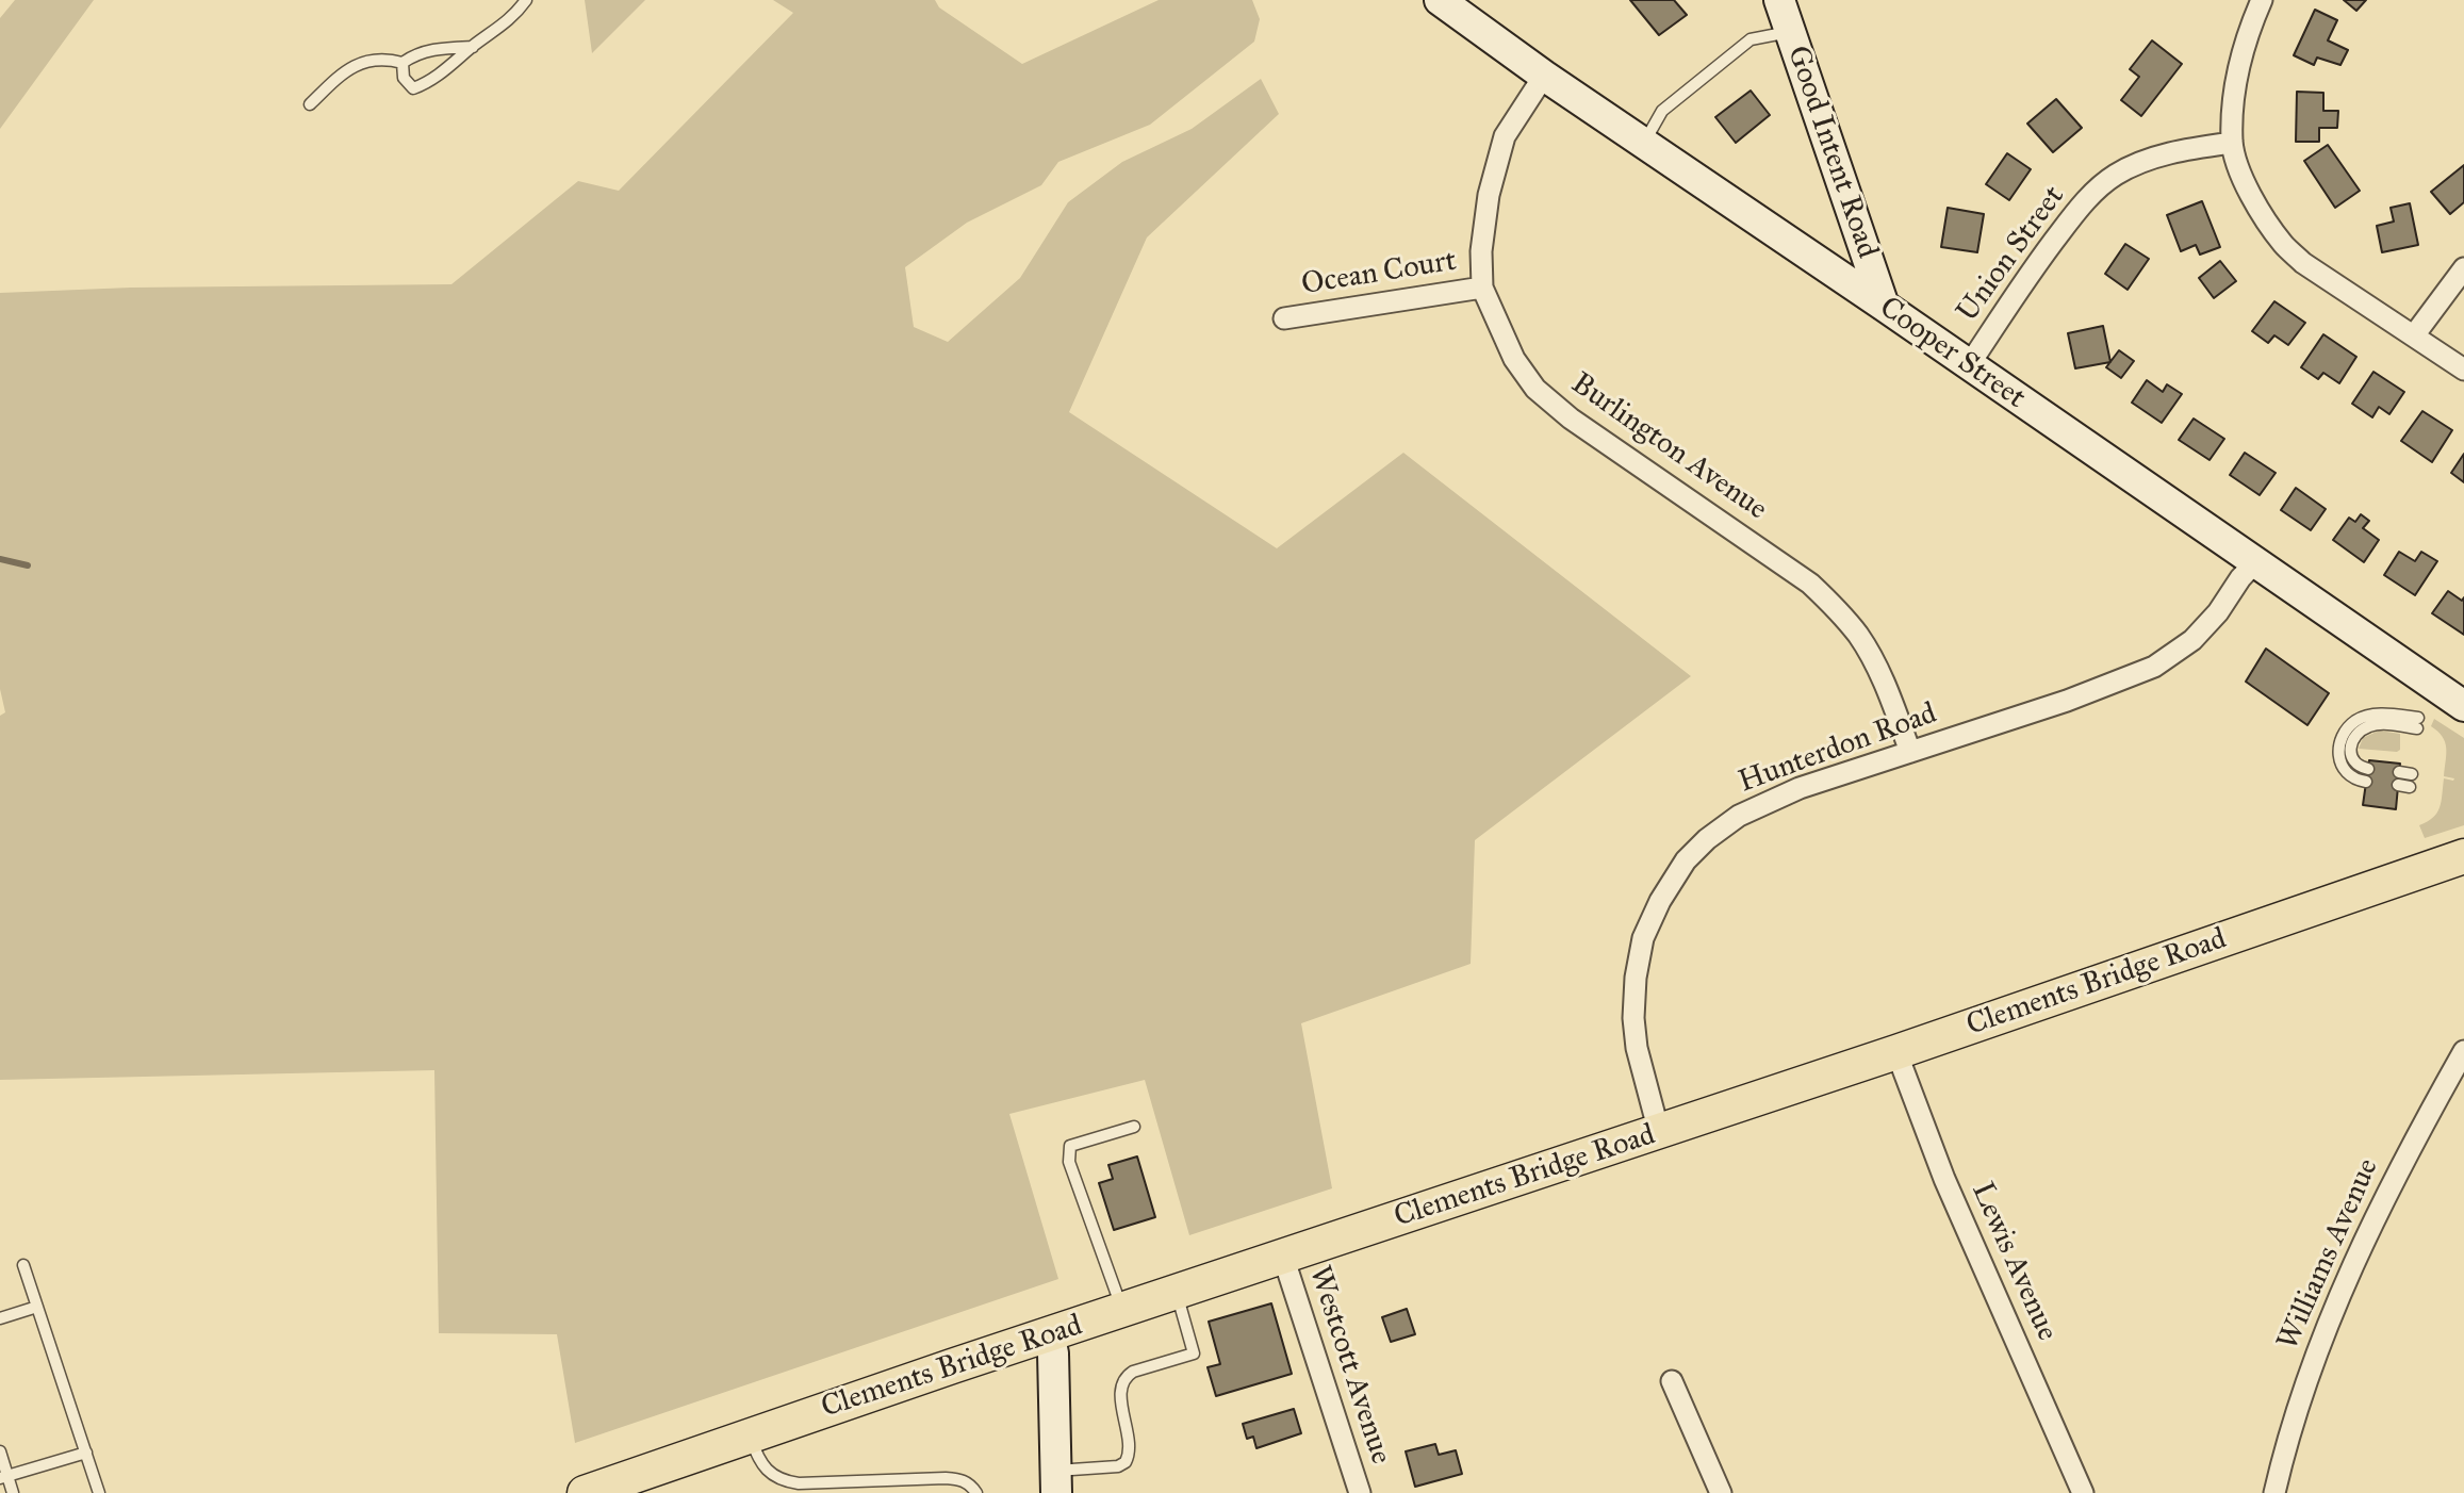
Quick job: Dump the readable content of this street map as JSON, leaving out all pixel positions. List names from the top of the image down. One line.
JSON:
{"streets":{"main road":["Good Intent Road","Cooper Street","Clements Bridge Road"],"street":["Union Street","Ocean Court","Burlington Avenue","Hunterdon Road","Williams Avenue","Lewis Avenue","Westcott Avenue"]},"crossings":[["Good Intent Road","Cooper Street"],["Union Street","Cooper Street"],["Ocean Court","Burlington Avenue"],["Cooper Street","Burlington Avenue"],["Cooper Street","Hunterdon Road"],["Burlington Avenue","Hunterdon Road"],["Hunterdon Road","Clements Bridge Road"],["Clements Bridge Road","Lewis Avenue"],["Clements Bridge Road","Westcott Avenue"]]}
